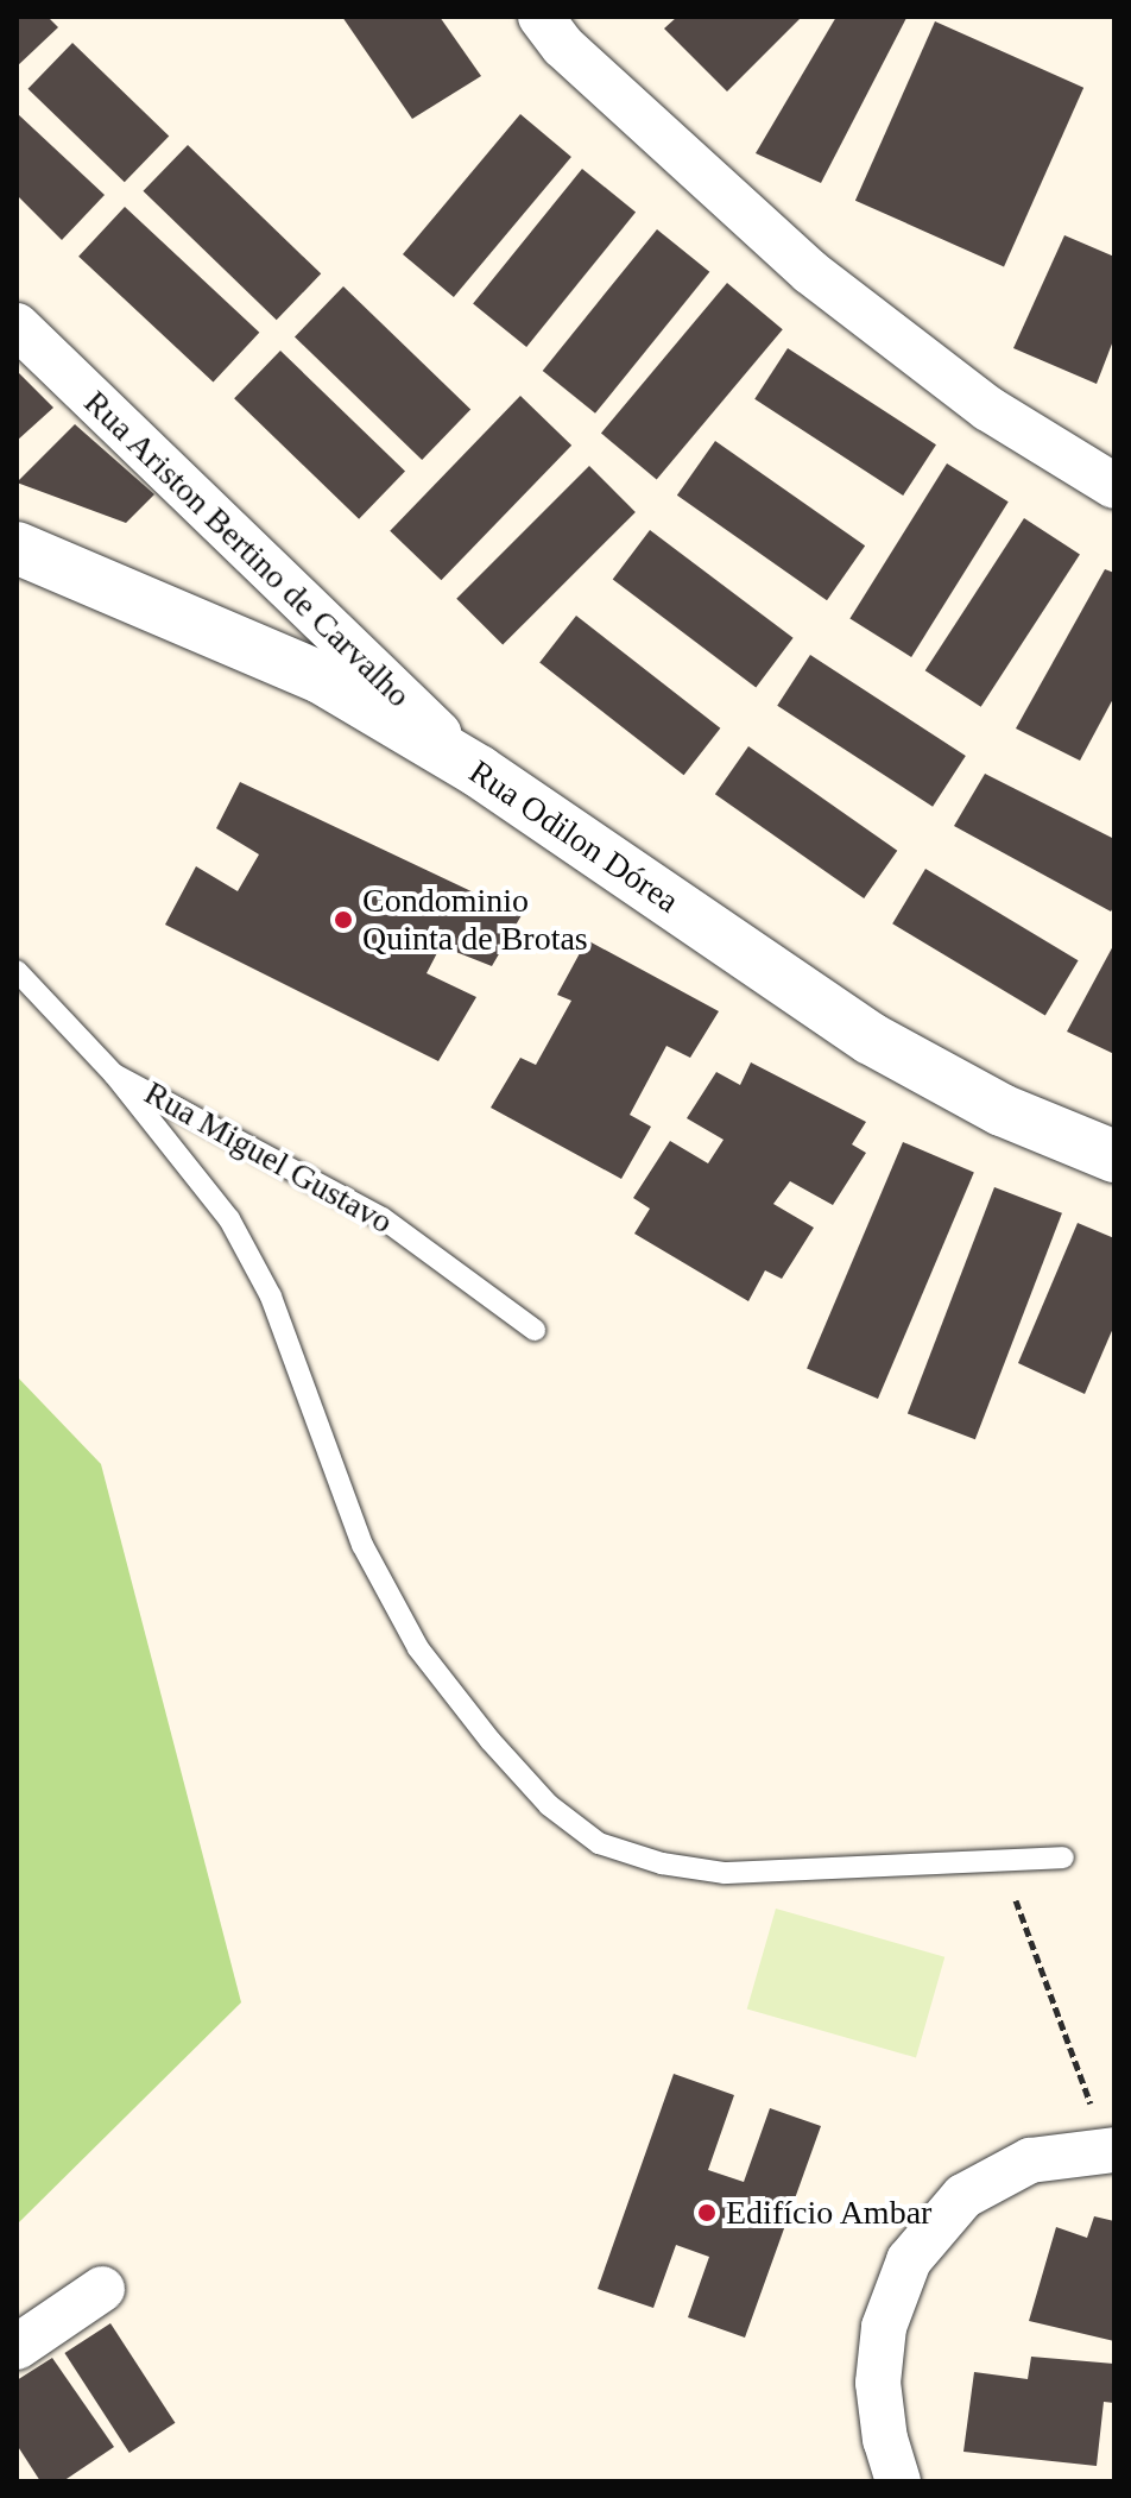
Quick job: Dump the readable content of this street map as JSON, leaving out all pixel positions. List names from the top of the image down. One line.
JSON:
{"streets":{"street":["Rua Ariston Bertino de Carvalho","Rua Odilon Dórea"],"lane":["Rua Miguel Gustavo"]},"crossings":[["Rua Ariston Bertino de Carvalho","Rua Odilon Dórea"]],"places":["Condominio Quinta de Brotas","Edifício Ambar"]}
